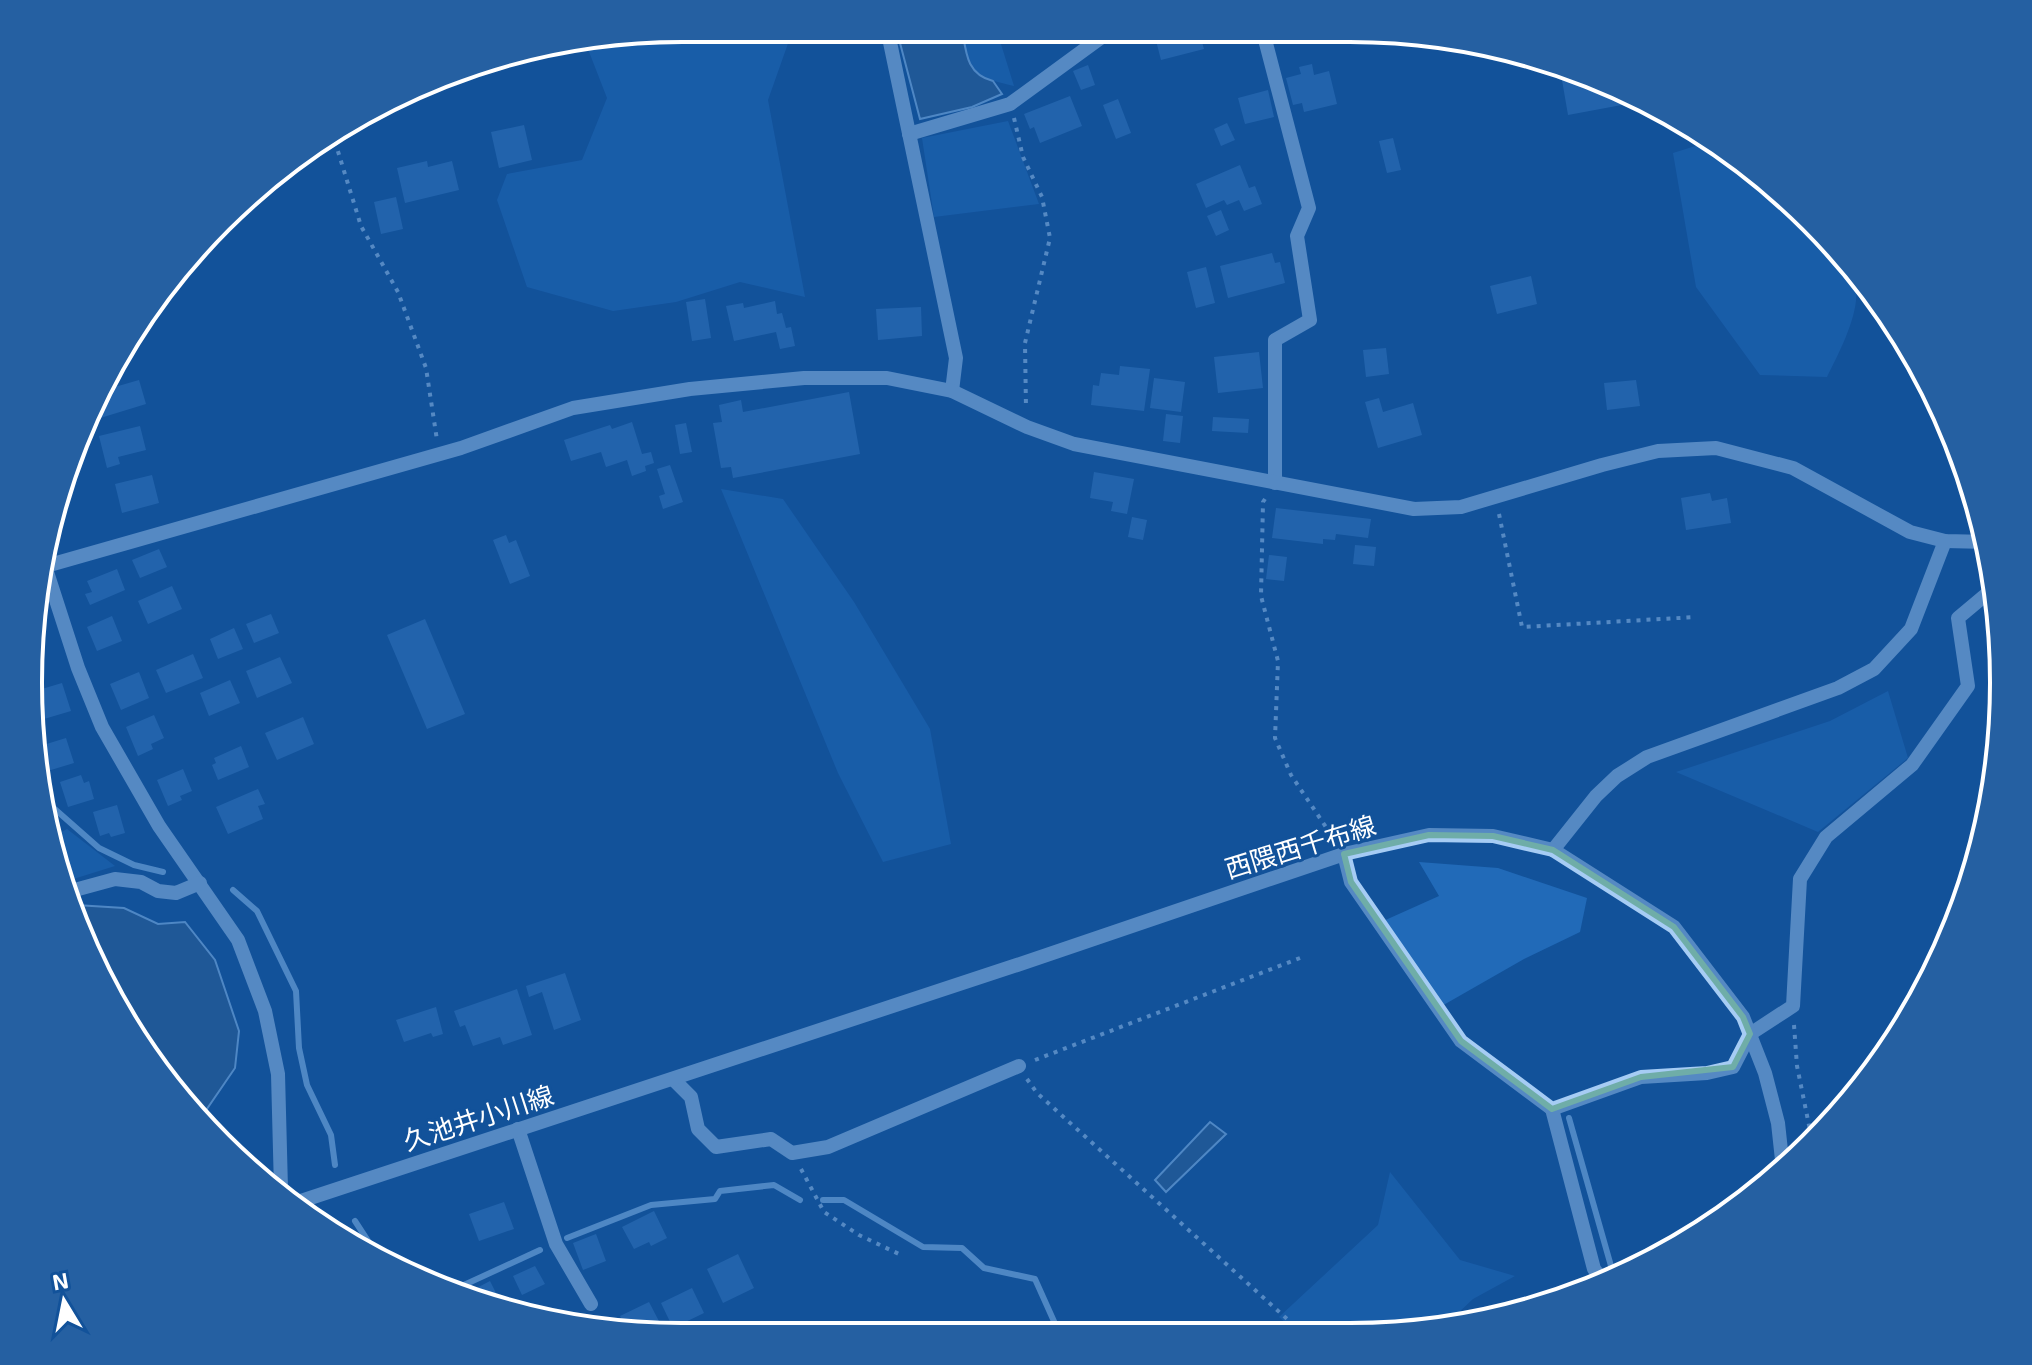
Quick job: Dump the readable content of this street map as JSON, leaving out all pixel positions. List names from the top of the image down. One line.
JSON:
{"streets":{"street":["西隈西千布線","久池井小川線"]},"crossings":[["西隈西千布線","久池井小川線"]],"north":"top"}
